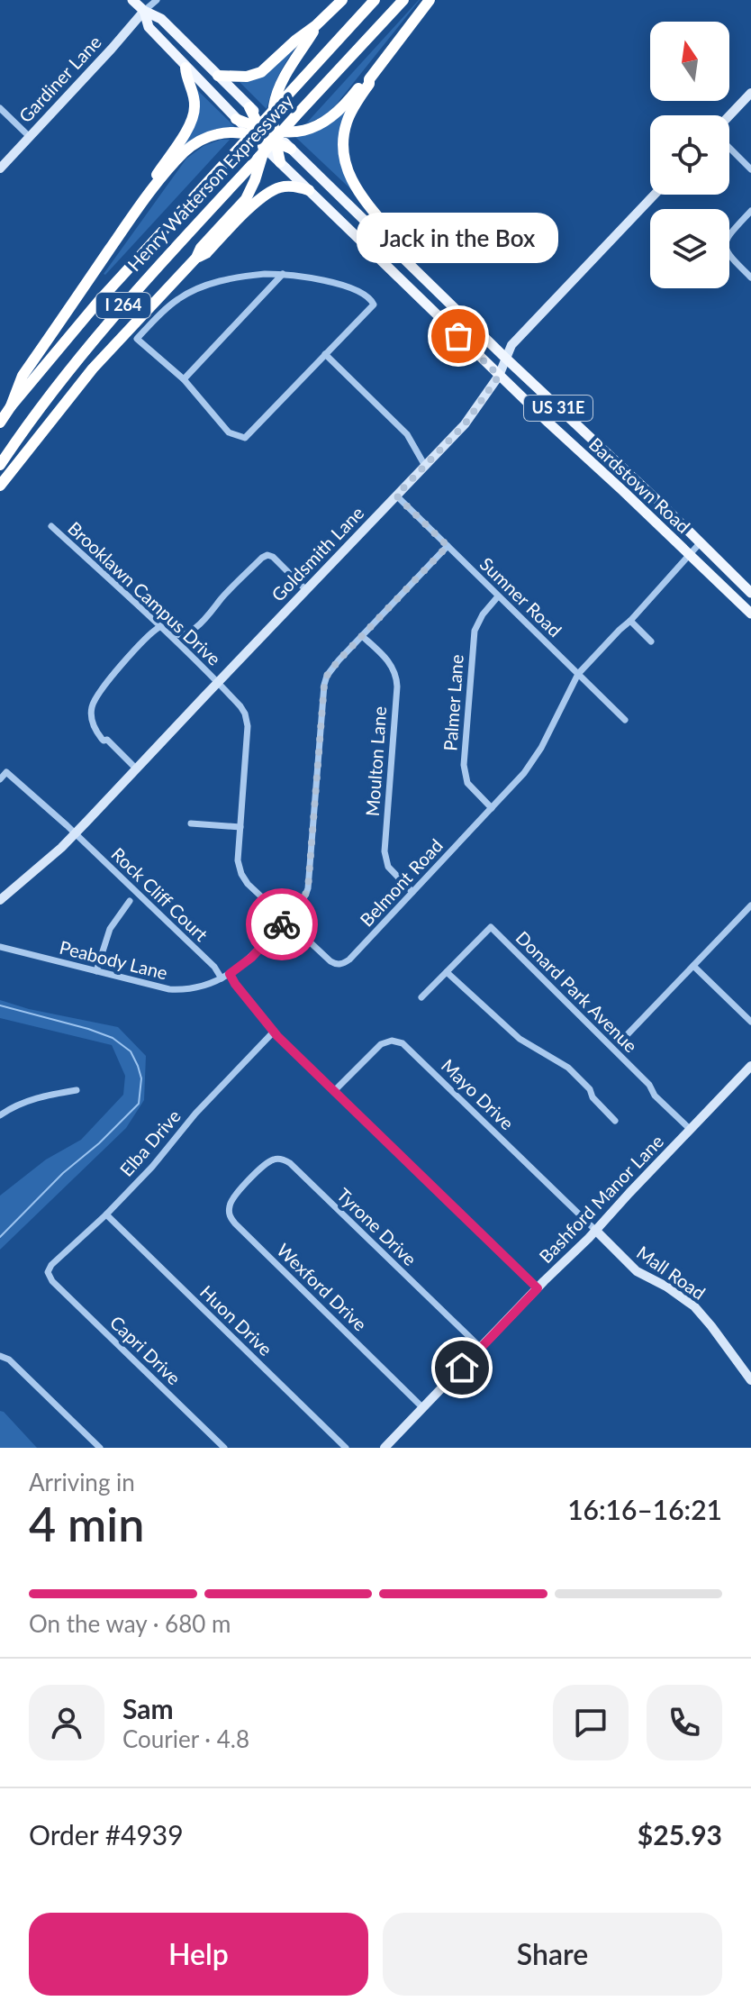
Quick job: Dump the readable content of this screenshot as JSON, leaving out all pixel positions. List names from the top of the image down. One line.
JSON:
{"streets":{"highway":["Henry Watterson Expressway","I 264"],"main road":["US 31E","Bardstown Road"],"street":["Gardiner Lane","Goldsmith Lane","Brooklawn Campus Drive","Sumner Road","Palmer Lane","Moulton Lane","Belmont Road","Rock Cliff Court","Peabody Lane","Donard Park Avenue","Mayo Drive","Elba Drive","Bashford Manor Lane","Tyrone Drive","Mall Road","Wexford Drive","Huon Drive","Capri Drive"]},"crossings":[["Henry Watterson Expressway","Bardstown Road"],["Bardstown Road","Goldsmith Lane"],["Bardstown Road","Belmont Road"],["Goldsmith Lane","Brooklawn Campus Drive"],["Goldsmith Lane","Sumner Road"],["Goldsmith Lane","Belmont Road"],["Goldsmith Lane","Rock Cliff Court"],["Brooklawn Campus Drive","Belmont Road"],["Sumner Road","Palmer Lane"],["Sumner Road","Belmont Road"],["Sumner Road","Peabody Lane"],["Palmer Lane","Belmont Road"],["Moulton Lane","Belmont Road"],["Moulton Lane","Peabody Lane"],["Belmont Road","Peabody Lane"],["Rock Cliff Court","Peabody Lane"],["Donard Park Avenue","Bashford Manor Lane"],["Mayo Drive","Bashford Manor Lane"],["Mayo Drive","Mall Road"],["Elba Drive","Huon Drive"],["Elba Drive","Capri Drive"],["Bashford Manor Lane","Tyrone Drive"],["Bashford Manor Lane","Mall Road"],["Bashford Manor Lane","Wexford Drive"],["Tyrone Drive","Wexford Drive"]],"places":["Jack in the Box"],"north":"top","page":{"bubble":"Jack in the Box","heading":["4 min","Arriving in","16:16–16:21"],"panel":["Sam","Courier · 4.8","Order #4939","$25.93"],"bar":"On the way · 680 m","buttons":["Help","Share"]}}
